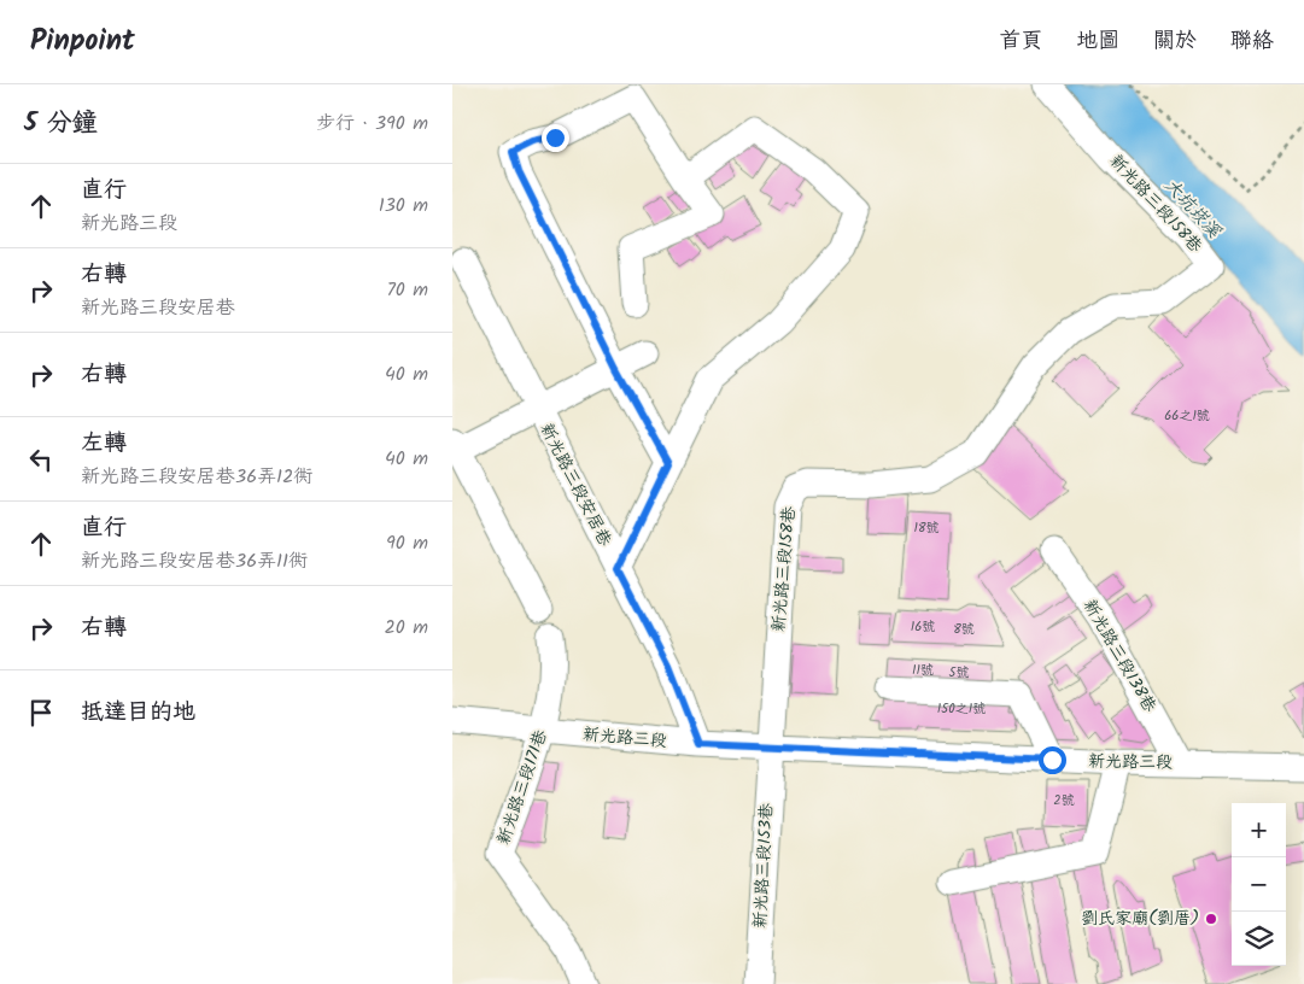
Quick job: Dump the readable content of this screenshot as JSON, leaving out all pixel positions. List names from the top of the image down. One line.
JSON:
{"streets":{"street":["新光路三段158巷","新光路三段安居巷","新光路三段138巷","新光路三段","新光路三段171巷","新光路三段153巷"]},"crossings":[["新光路三段158巷","新光路三段"],["新光路三段158巷","新光路三段153巷"],["新光路三段安居巷","新光路三段"],["新光路三段138巷","新光路三段"],["新光路三段","新光路三段171巷"],["新光路三段","新光路三段153巷"]],"water":["大坑崁溪"],"places":["劉氏家廟(劉厝)"],"house_numbers":["66之1號","18號","16號","8號","11號","5號","150之1號","2號"],"page":{"header":"Pinpoint","nav":["首頁","地圖","關於","聯絡"],"heading":["5 分鐘","步行 · 390 m"],"list":[["直行","新光路三段","130 m"],["右轉","新光路三段安居巷","70 m"],["右轉","40 m"],["左轉","新光路三段安居巷36弄12衖","40 m"],["直行","新光路三段安居巷36弄11衖","90 m"],["右轉","20 m"],"抵達目的地"],"map_buttons":["+","−"]}}
